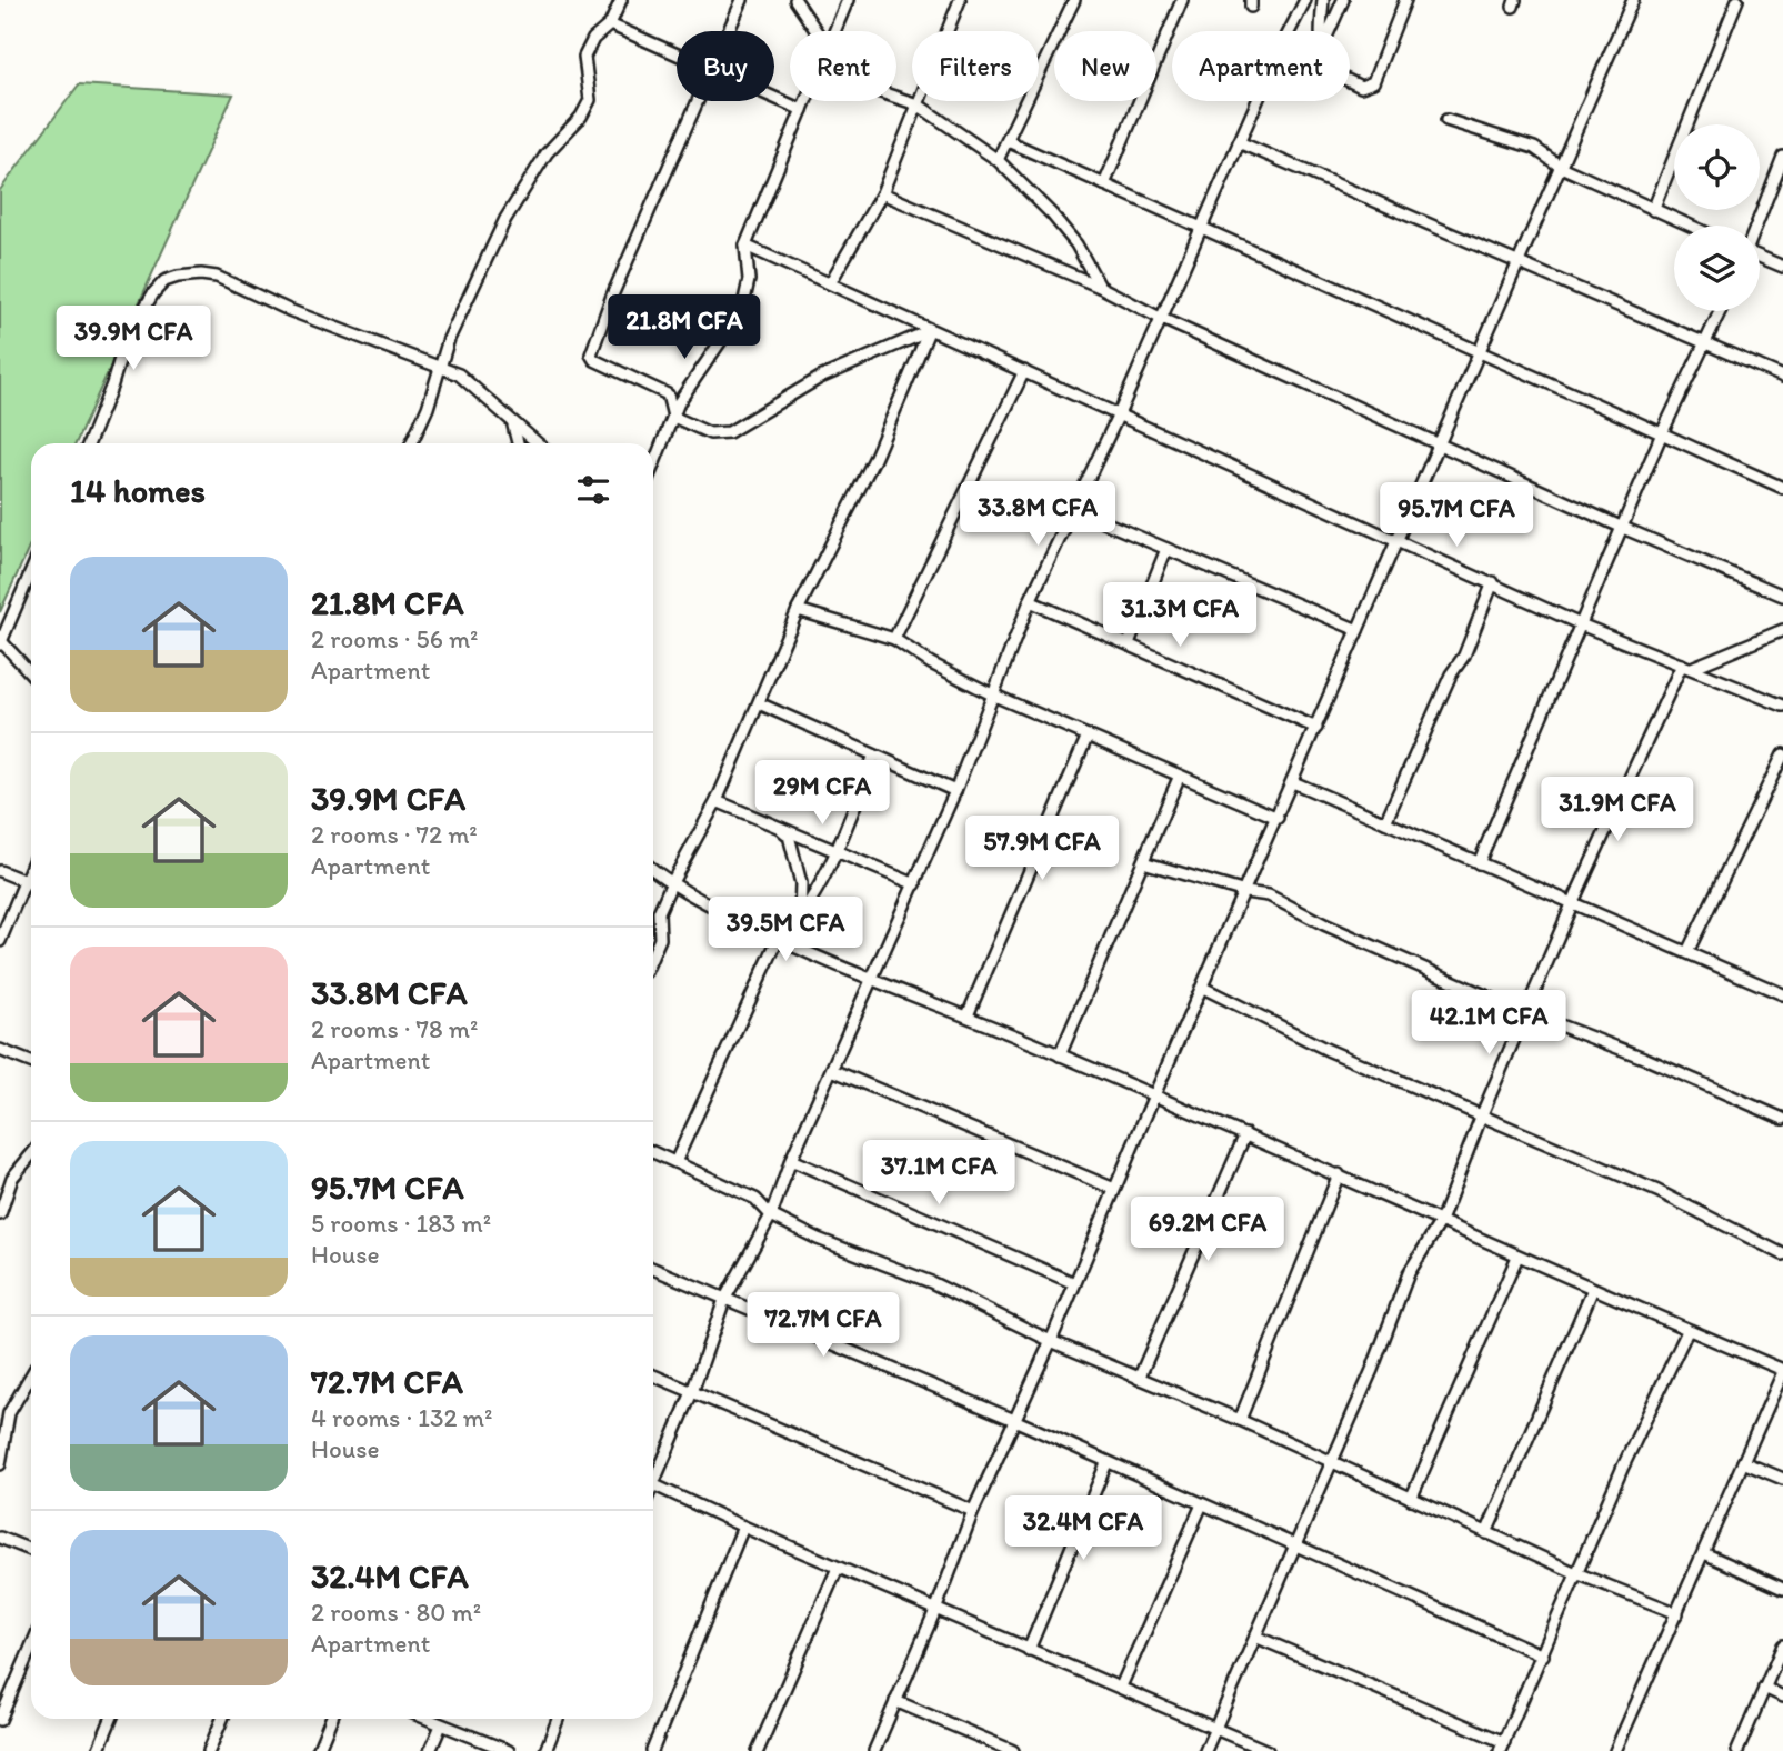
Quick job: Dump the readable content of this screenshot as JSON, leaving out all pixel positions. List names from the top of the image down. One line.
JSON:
{"page":{"chip":["Buy","Rent","Filters","New","Apartment"],"price":["21.8M CFA","39.9M CFA","33.8M CFA","95.7M CFA","31.3M CFA","29M CFA","31.9M CFA","57.9M CFA","39.5M CFA","42.1M CFA","37.1M CFA","69.2M CFA","72.7M CFA","32.4M CFA"],"heading":"14 homes","list":[{"name":"21.8M CFA","note":"2 rooms · 56 m² · Apartment"},{"name":"39.9M CFA","note":"2 rooms · 72 m² · Apartment"},{"name":"33.8M CFA","note":"2 rooms · 78 m² · Apartment"},{"name":"95.7M CFA","note":"5 rooms · 183 m² · House"},{"name":"72.7M CFA","note":"4 rooms · 132 m² · House"},{"name":"32.4M CFA","note":"2 rooms · 80 m² · Apartment"}]}}
